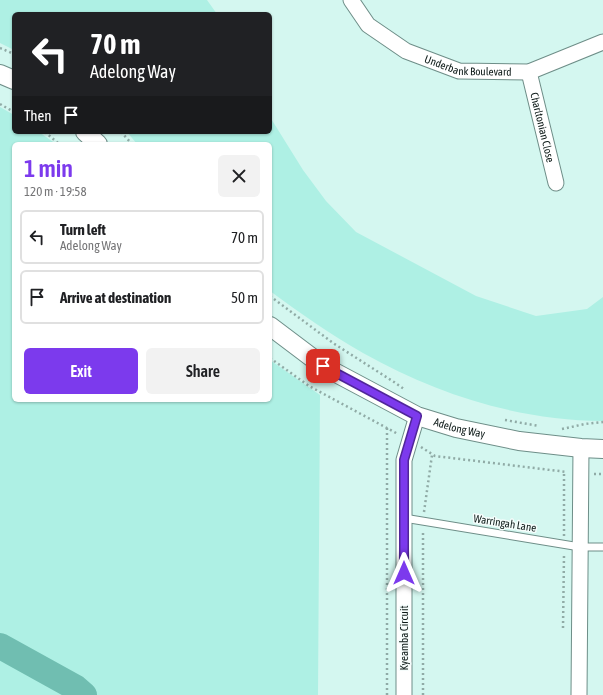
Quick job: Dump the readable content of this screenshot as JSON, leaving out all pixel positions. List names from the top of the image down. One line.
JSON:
{"streets":{"street":["Underbank Boulevard","Charltonian Close","Adelong Way","Kyeamba Circuit"],"lane":["Warringah Lane"]},"crossings":[["Underbank Boulevard","Charltonian Close"],["Adelong Way","Kyeamba Circuit"],["Warringah Lane","Kyeamba Circuit"]],"page":{"turn":["70 m","Adelong Way"],"then":"Then","heading":["1 min","120 m · 19:58"],"list":[{"name":"Turn left","note":"Adelong Way","value":"70 m"},{"name":"Arrive at destination","value":"50 m"}],"buttons":["Exit","Share"]}}
